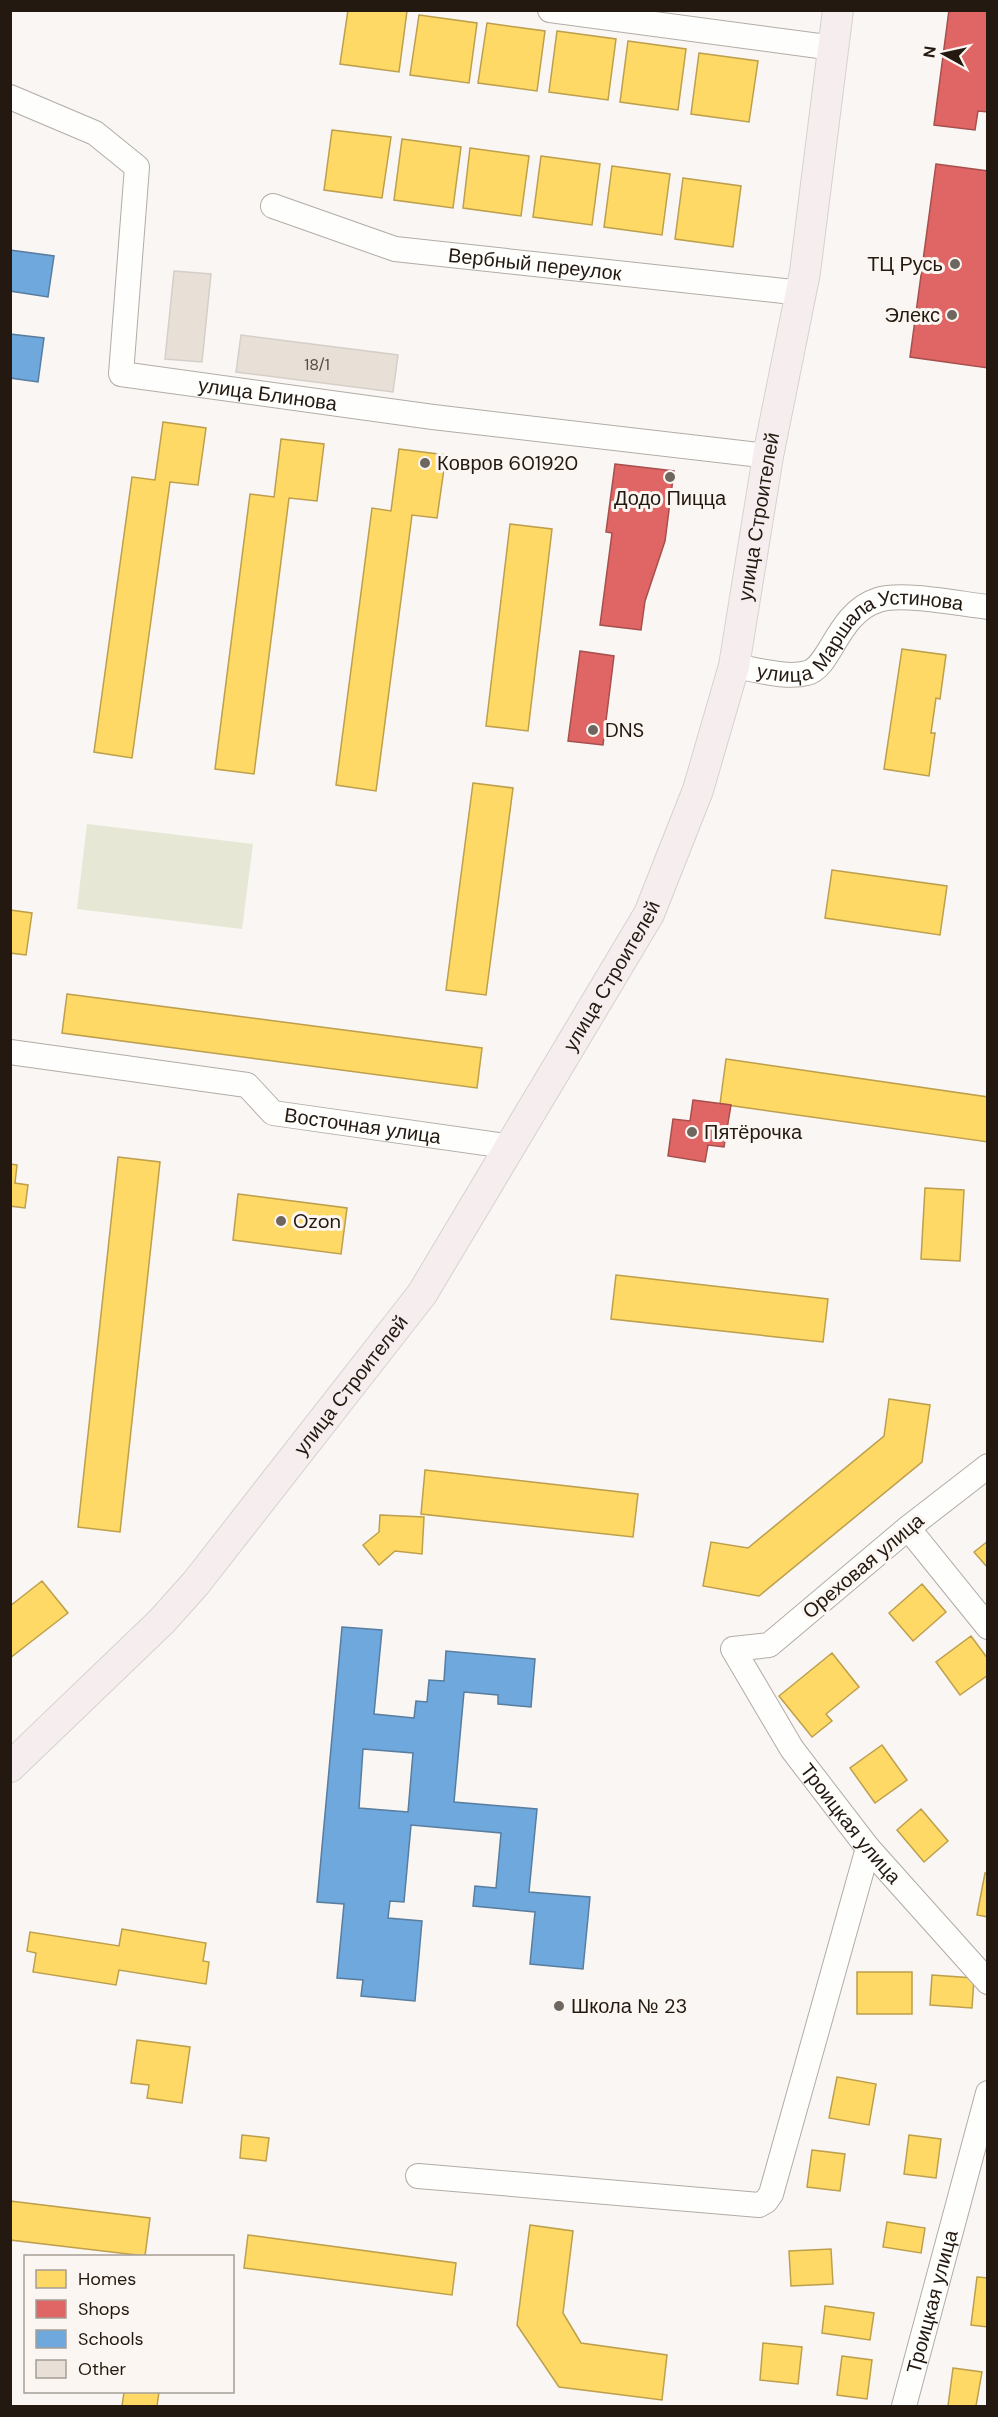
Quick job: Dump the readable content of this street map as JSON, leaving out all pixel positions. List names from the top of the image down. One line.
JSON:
{"streets":{"main road":["улица Строителей"],"street":["Вербный переулок","улица Блинова","улица Маршала Устинова","Восточная улица","Ореховая улица","Троицкая улица"]},"crossings":[["Вербный переулок","улица Строителей"],["улица Блинова","улица Строителей"],["улица Строителей","улица Маршала Устинова"],["улица Строителей","Восточная улица"],["Ореховая улица","Троицкая улица"]],"places":["ТЦ Русь","Элекс","Ковров 601920","Додо Пицца","DNS","Пятёрочка","Ozon","Школа № 23"],"house_numbers":["18/1"],"legend":["Homes","Shops","Schools","Other"],"north":"left"}
